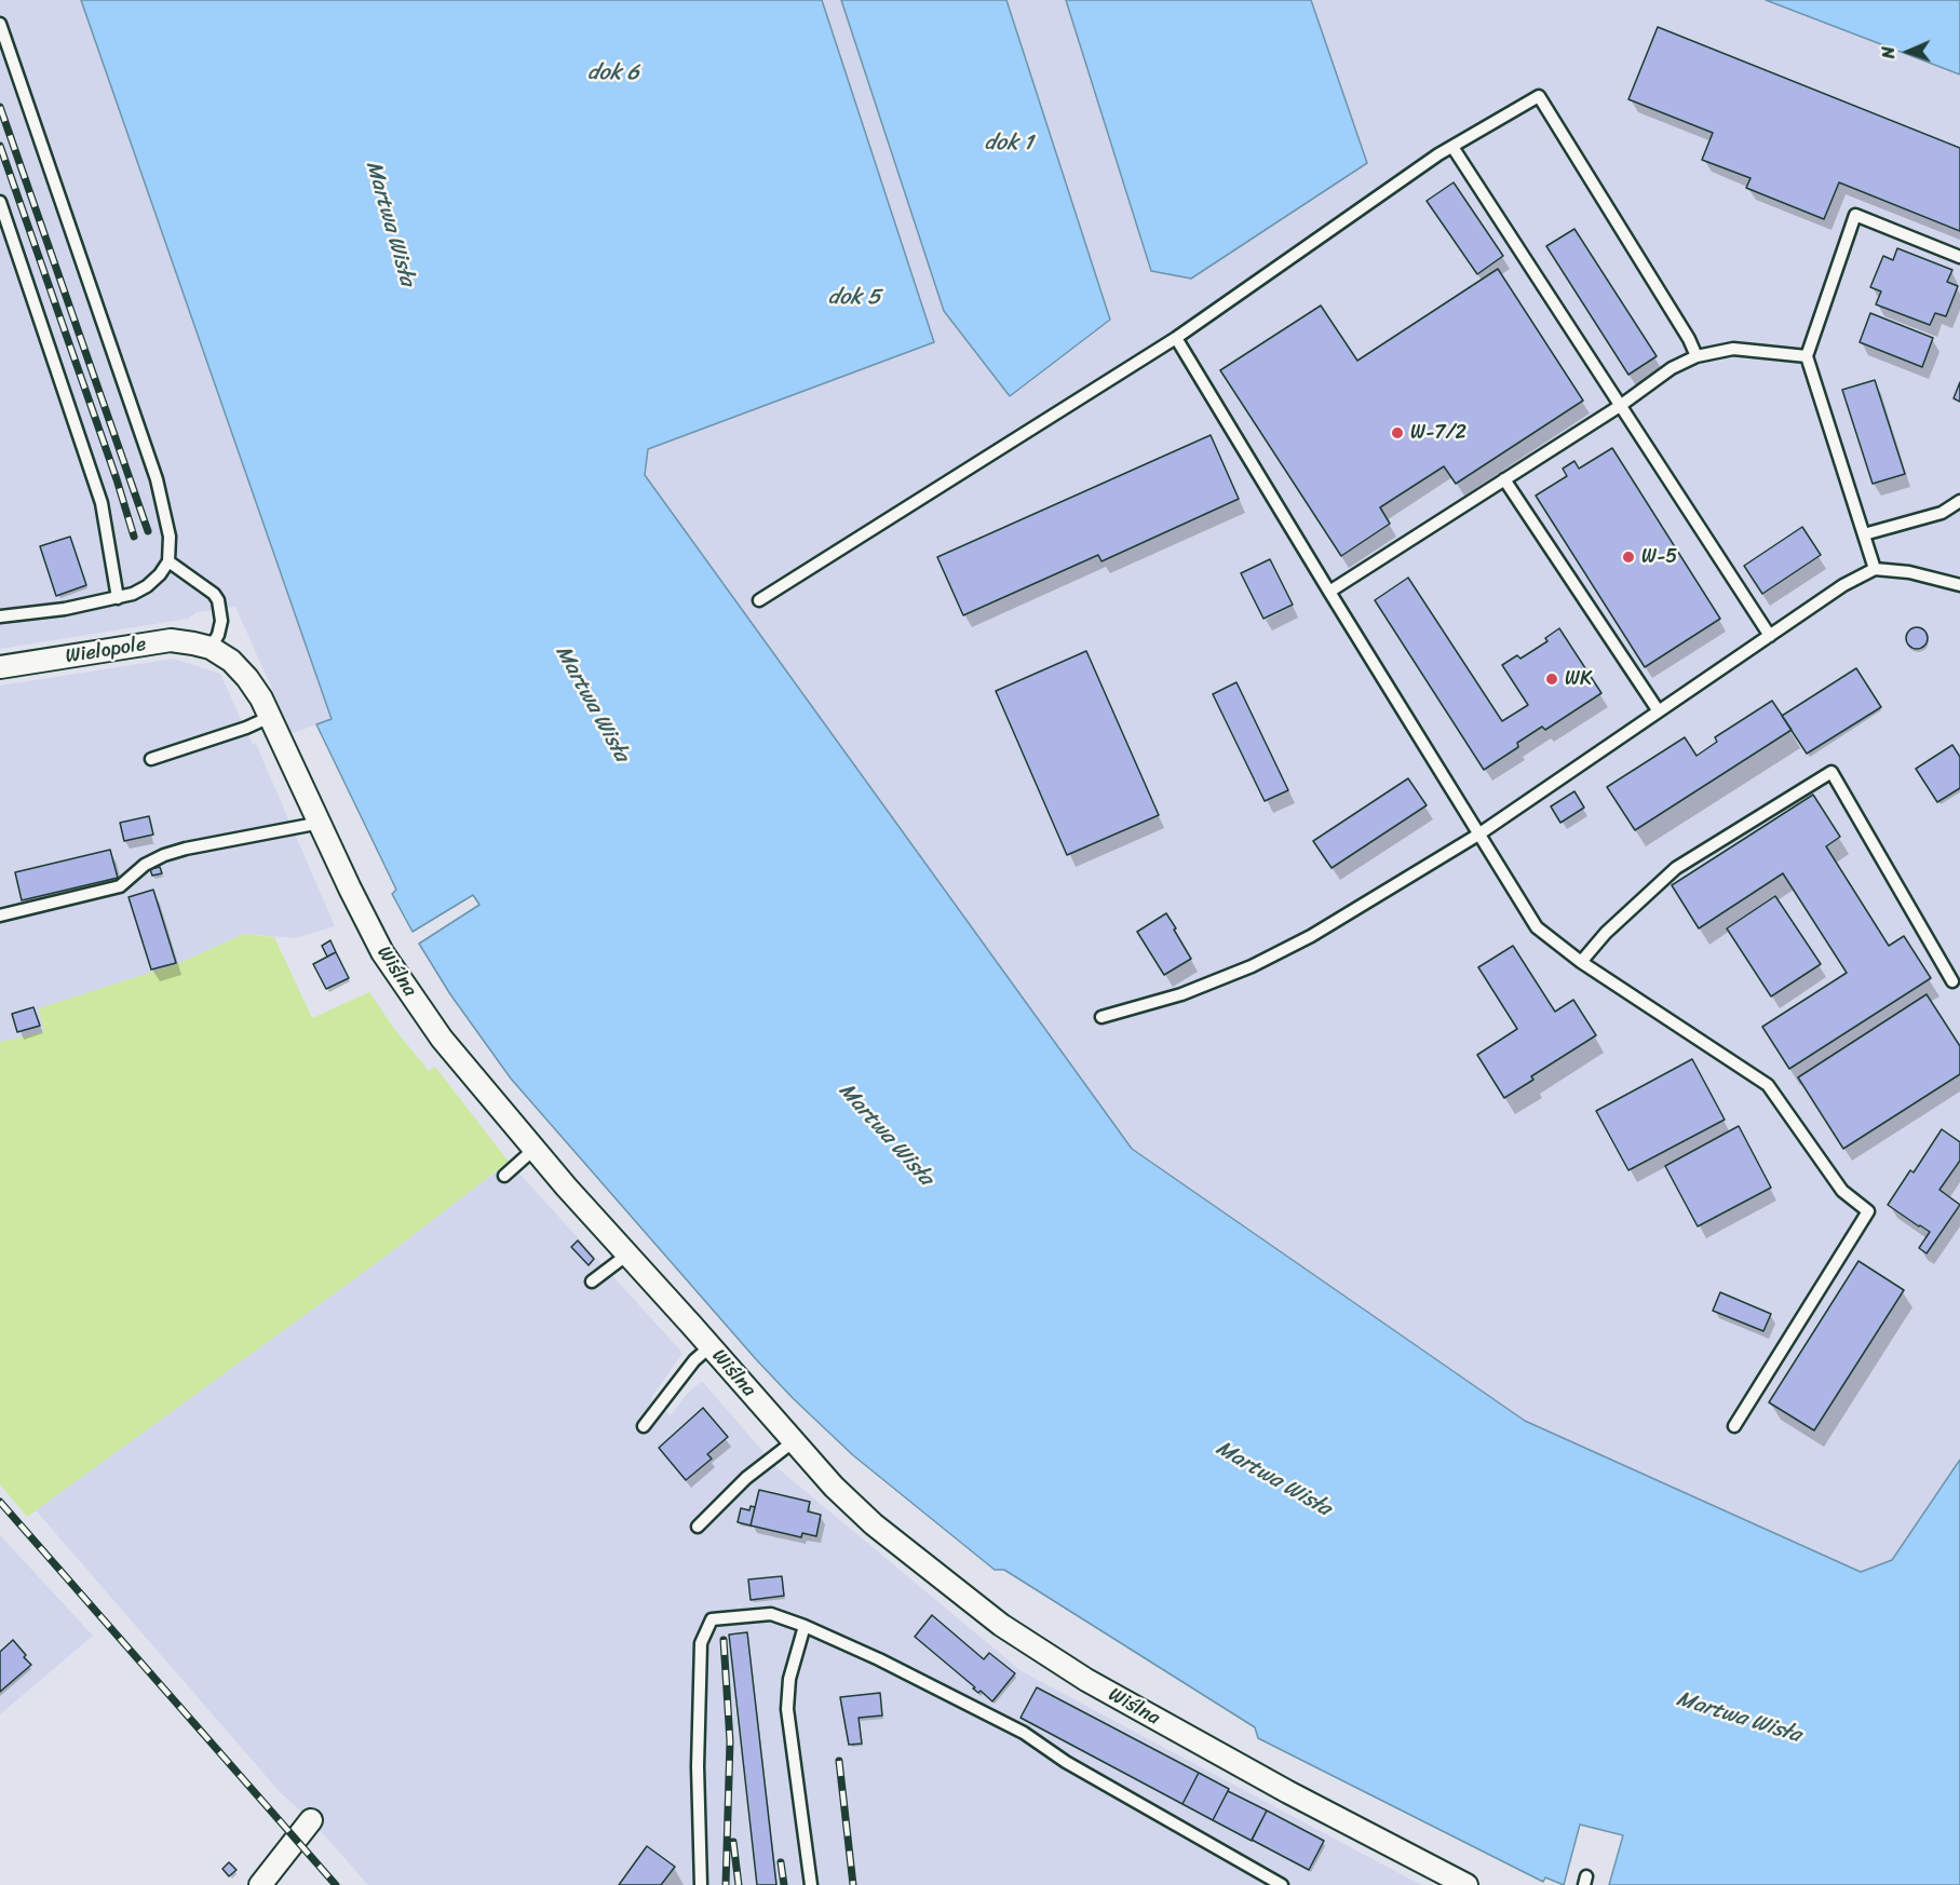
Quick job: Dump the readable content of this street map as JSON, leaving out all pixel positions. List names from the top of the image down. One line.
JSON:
{"streets":{"street":["Wielopole","Wiślna"]},"crossings":[["Wielopole","Wiślna"]],"water":["dok 6","dok 1","Martwa Wisła","dok 5"],"places":["W-7/2","W-5","WK"],"north":"left"}
